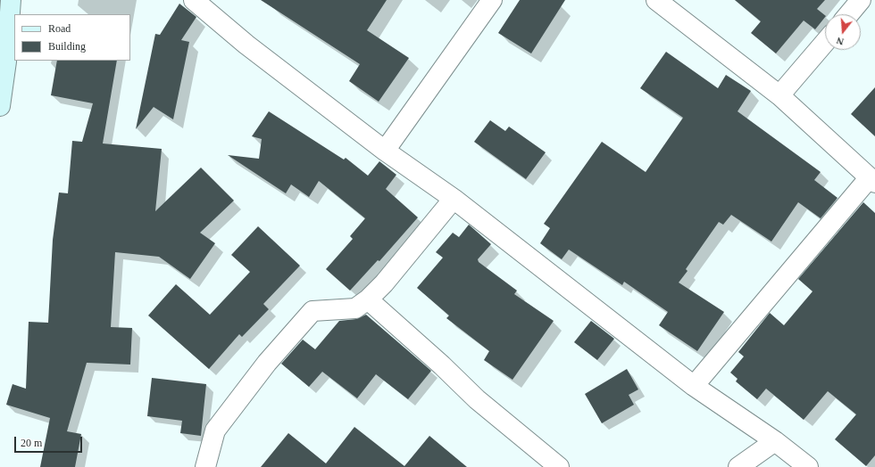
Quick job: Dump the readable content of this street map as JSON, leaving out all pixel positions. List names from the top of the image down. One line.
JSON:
{"legend":["Road","Building"],"scale_bar":"20 m","north":"bottom"}
